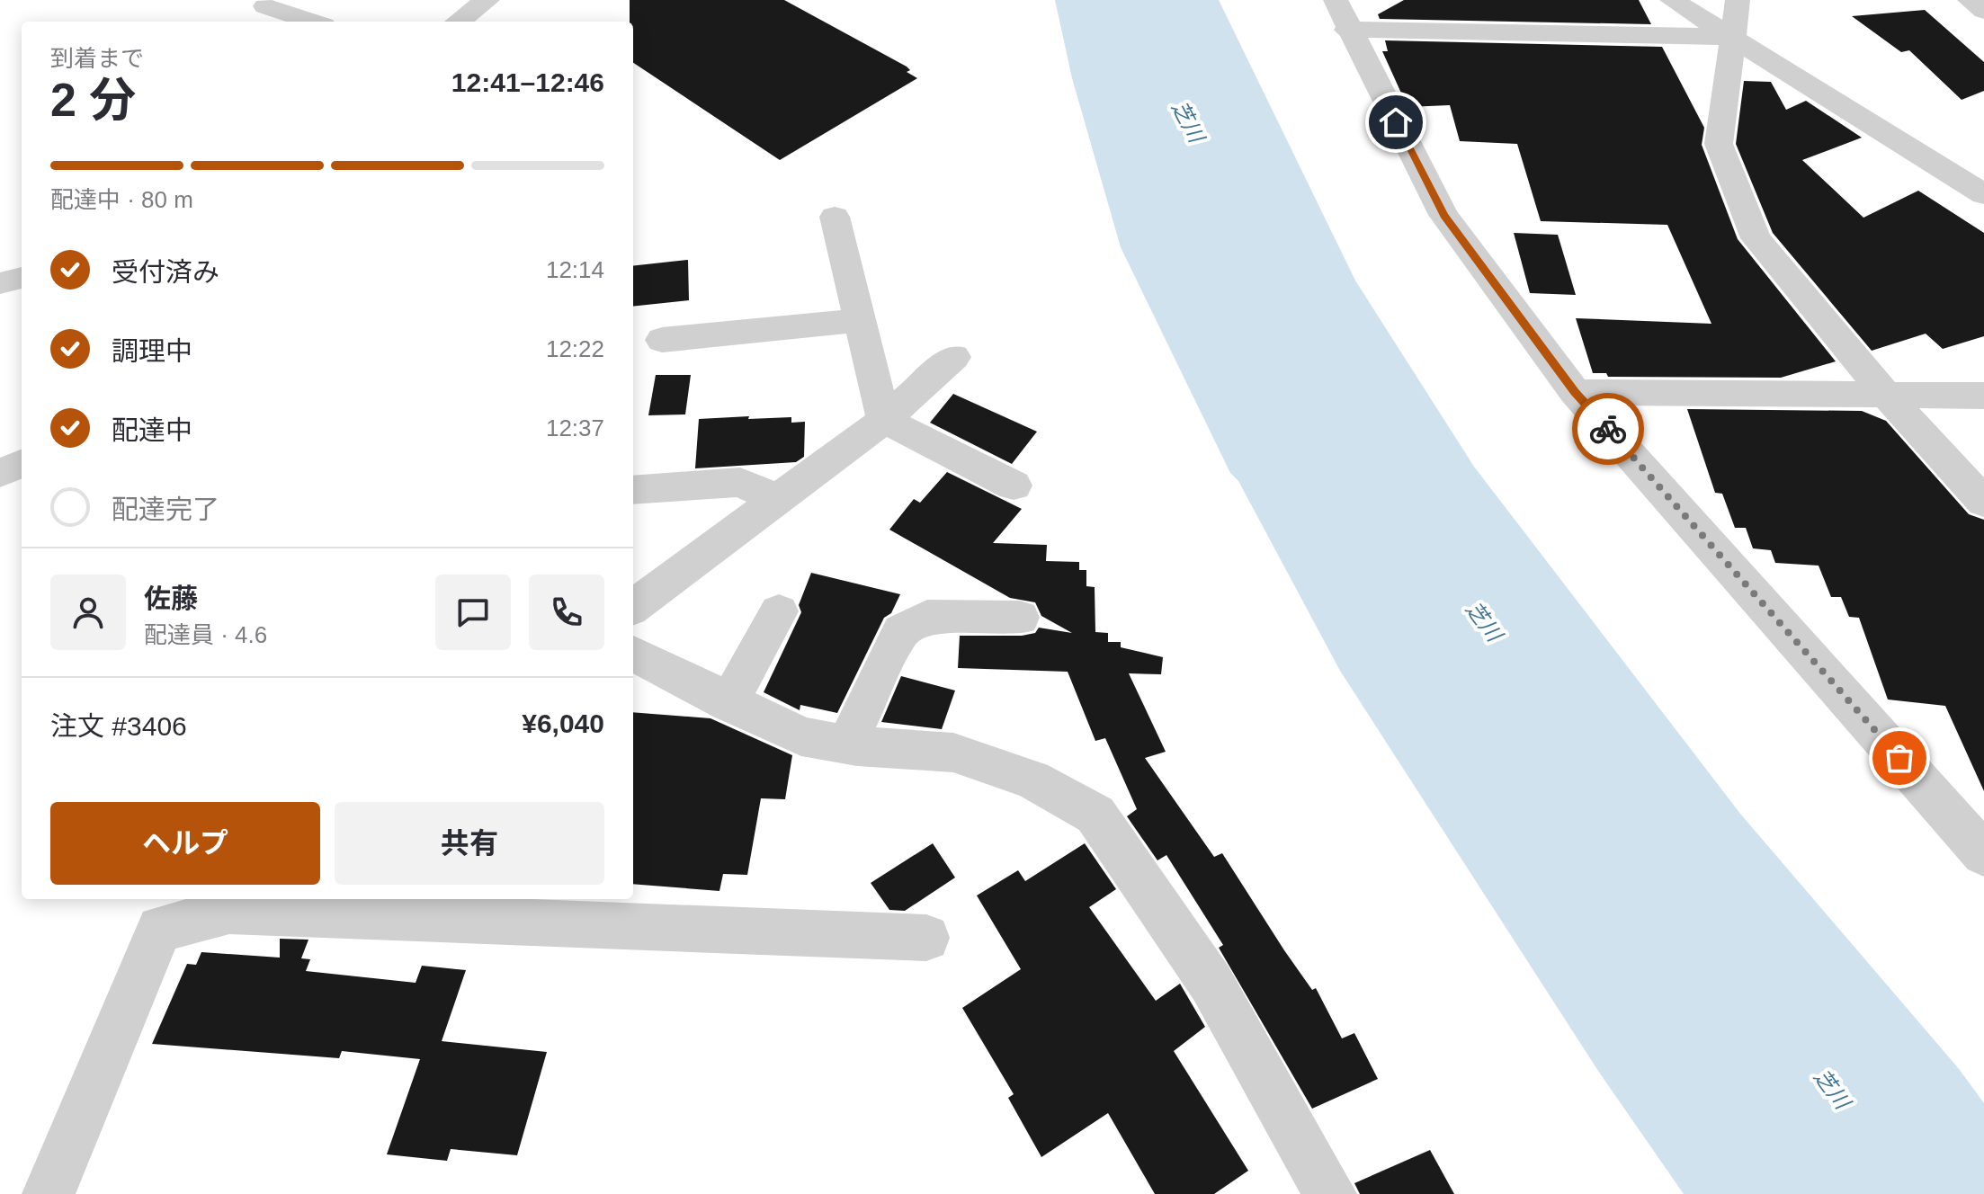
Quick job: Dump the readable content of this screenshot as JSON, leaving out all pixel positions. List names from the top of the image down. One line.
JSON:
{"water":["芝川"],"page":{"heading":["2 分","到着まで","12:41–12:46"],"panel":["佐藤","配達員 · 4.6","注文 #3406","¥6,040"],"bar":"配達中 · 80 m","list":[["受付済み","12:14"],["調理中","12:22"],["配達中","12:37"],"配達完了"],"buttons":["ヘルプ","共有"]}}
